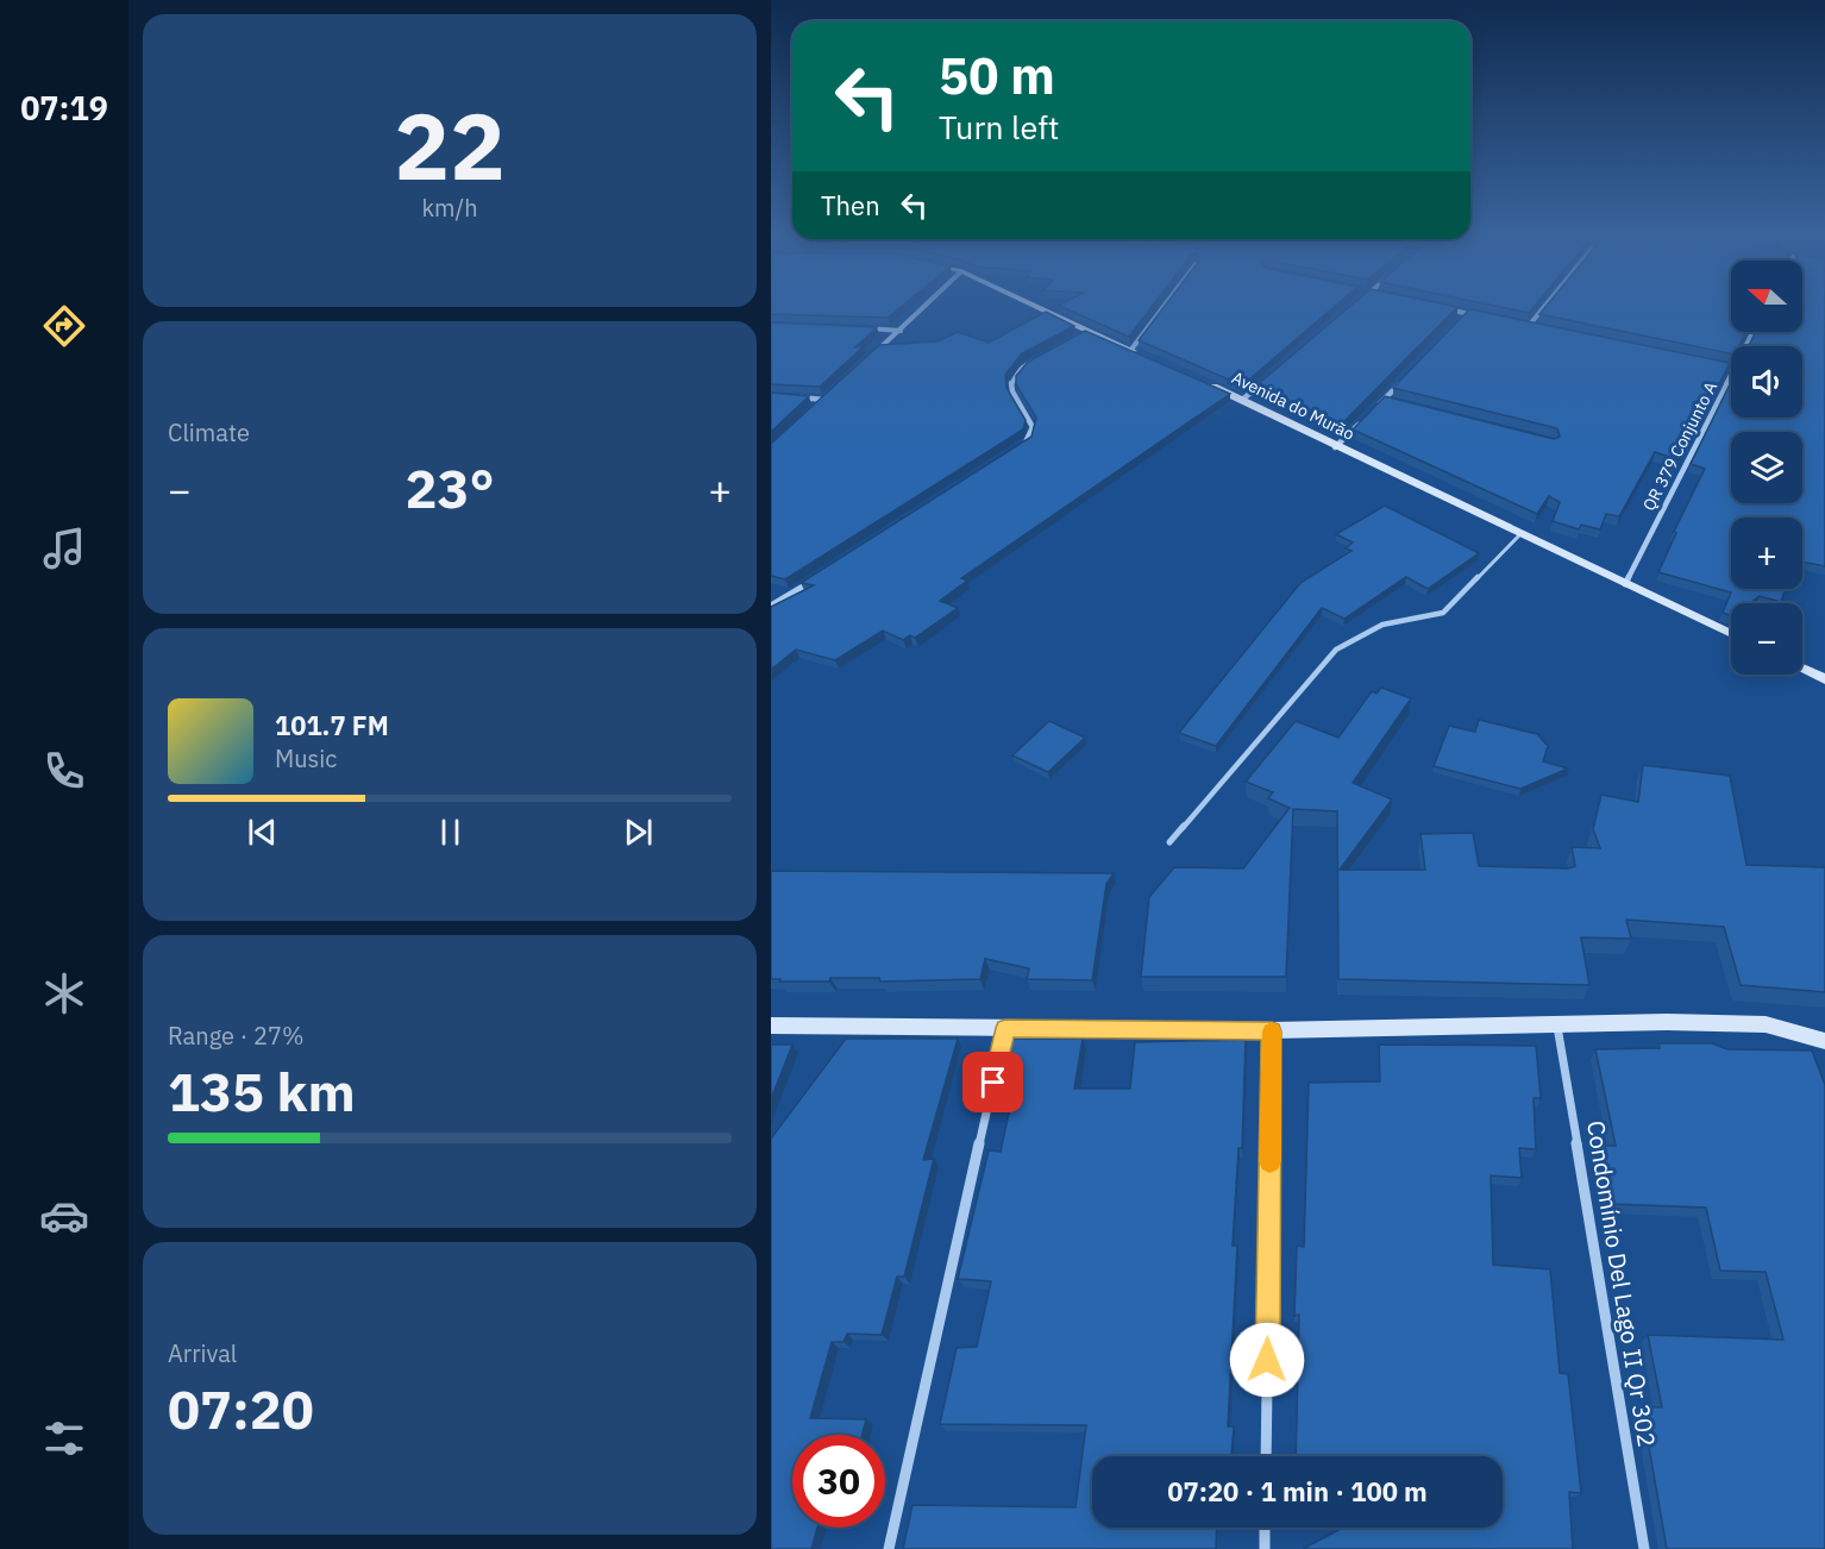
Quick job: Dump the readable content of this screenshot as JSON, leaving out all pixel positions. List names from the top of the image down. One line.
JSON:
{"streets":{"street":["Avenida do Murão","QR 379 Conjunto A","Condomínio Del Lago II Qr 302"]},"crossings":[["Avenida do Murão","QR 379 Conjunto A"]],"north":"left","page":{"tabs":"07:19","tile":[["22","km/h"],"Climate",["Range · 27%","135 km"],["Arrival","07:20"]],"turn":["50 m","Turn left"],"then":"Then","map_buttons":["+","−"],"heat":["−","23°","+"],"song":["101.7 FM","Music"],"limit":"30","trip":"07:20 · 1 min · 100 m"}}
